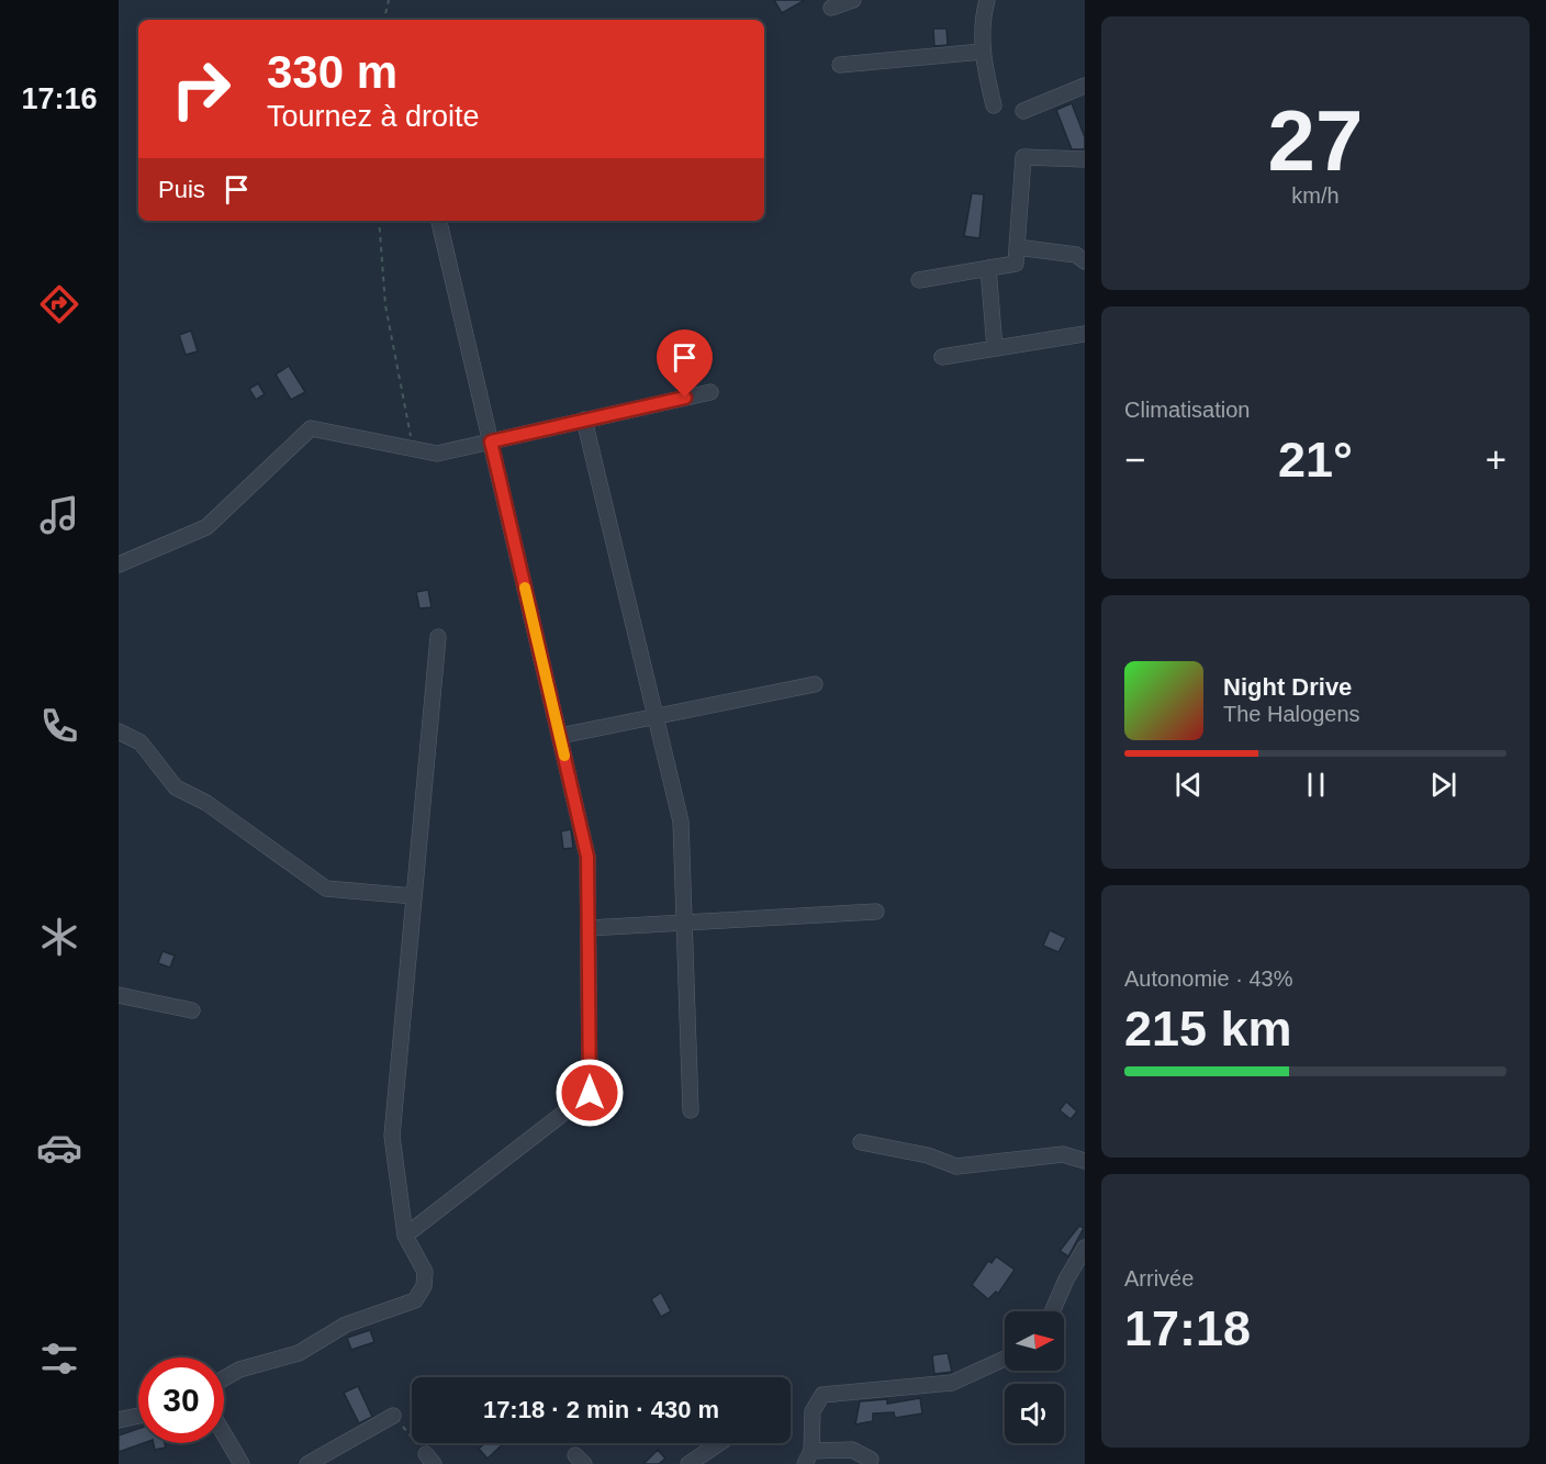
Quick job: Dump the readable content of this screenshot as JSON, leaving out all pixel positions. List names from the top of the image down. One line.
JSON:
{"north":"right","page":{"tabs":"17:16","tile":[["27","km/h"],"Climatisation",["Autonomie · 43%","215 km"],["Arrivée","17:18"]],"turn":["330 m","Tournez à droite"],"then":"Puis","heat":["−","21°","+"],"song":["Night Drive","The Halogens"],"limit":"30","trip":"17:18 · 2 min · 430 m"}}
